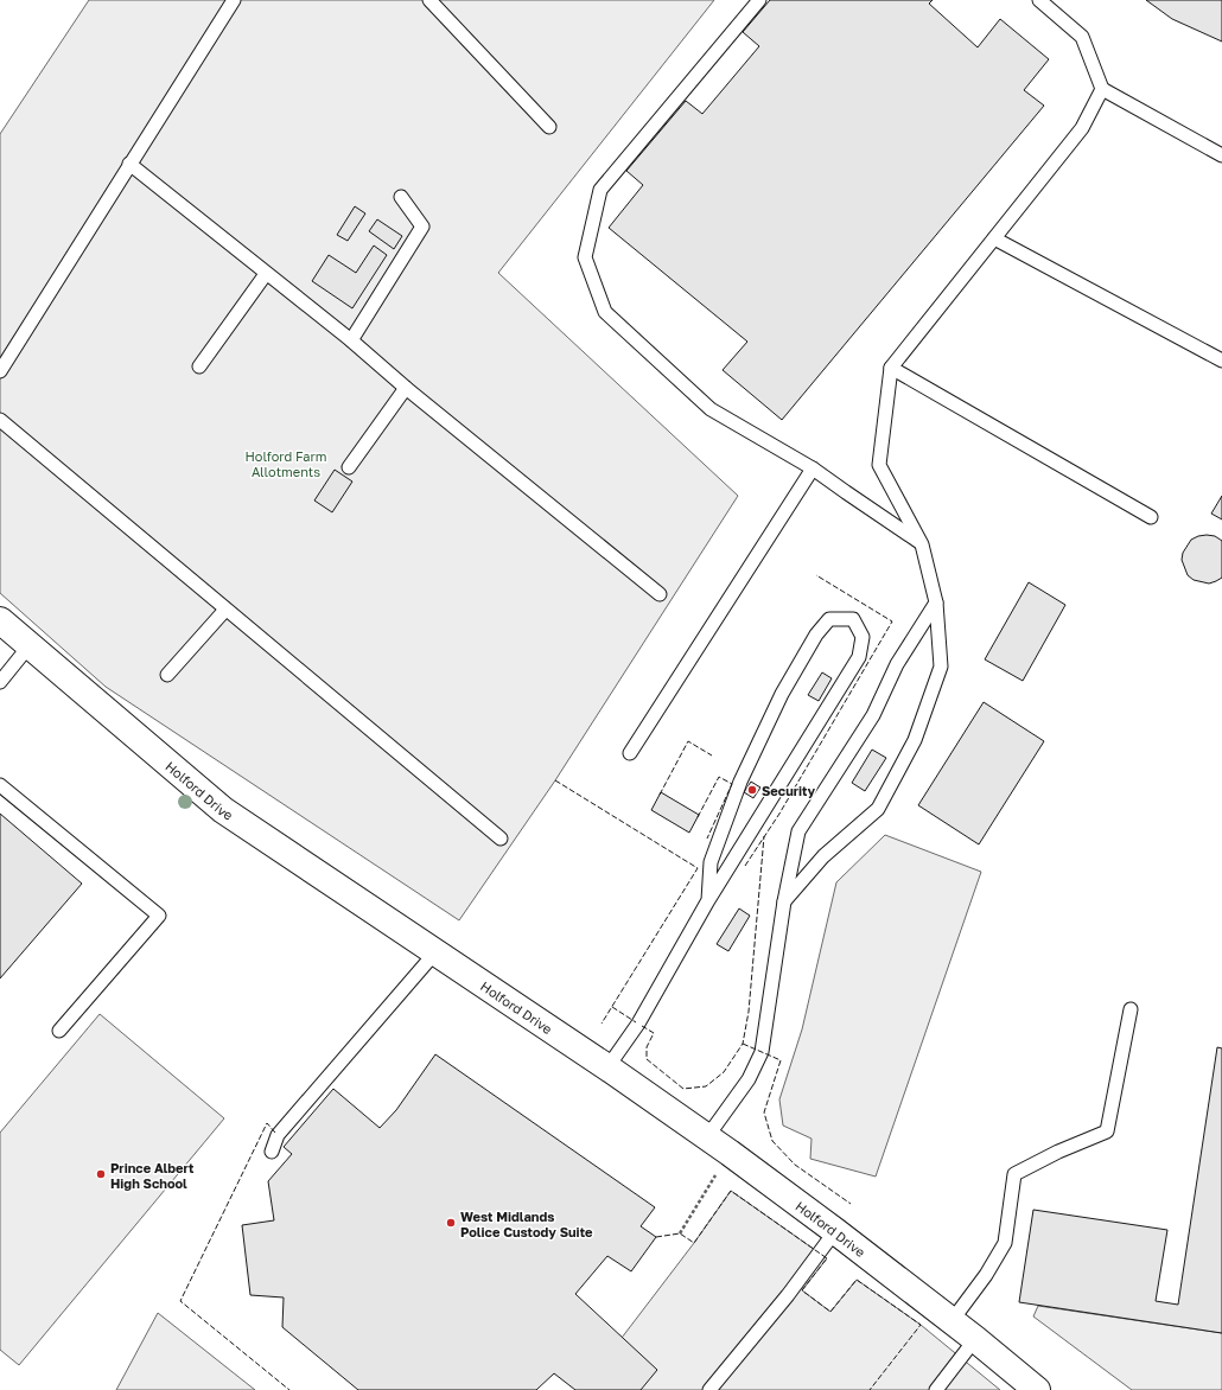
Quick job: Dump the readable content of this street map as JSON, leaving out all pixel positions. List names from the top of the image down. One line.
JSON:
{"streets":{"street":["Holford Drive"]},"parks":["Holford Farm Allotments"],"places":["Security","Prince Albert High School","West Midlands Police Custody Suite"]}
